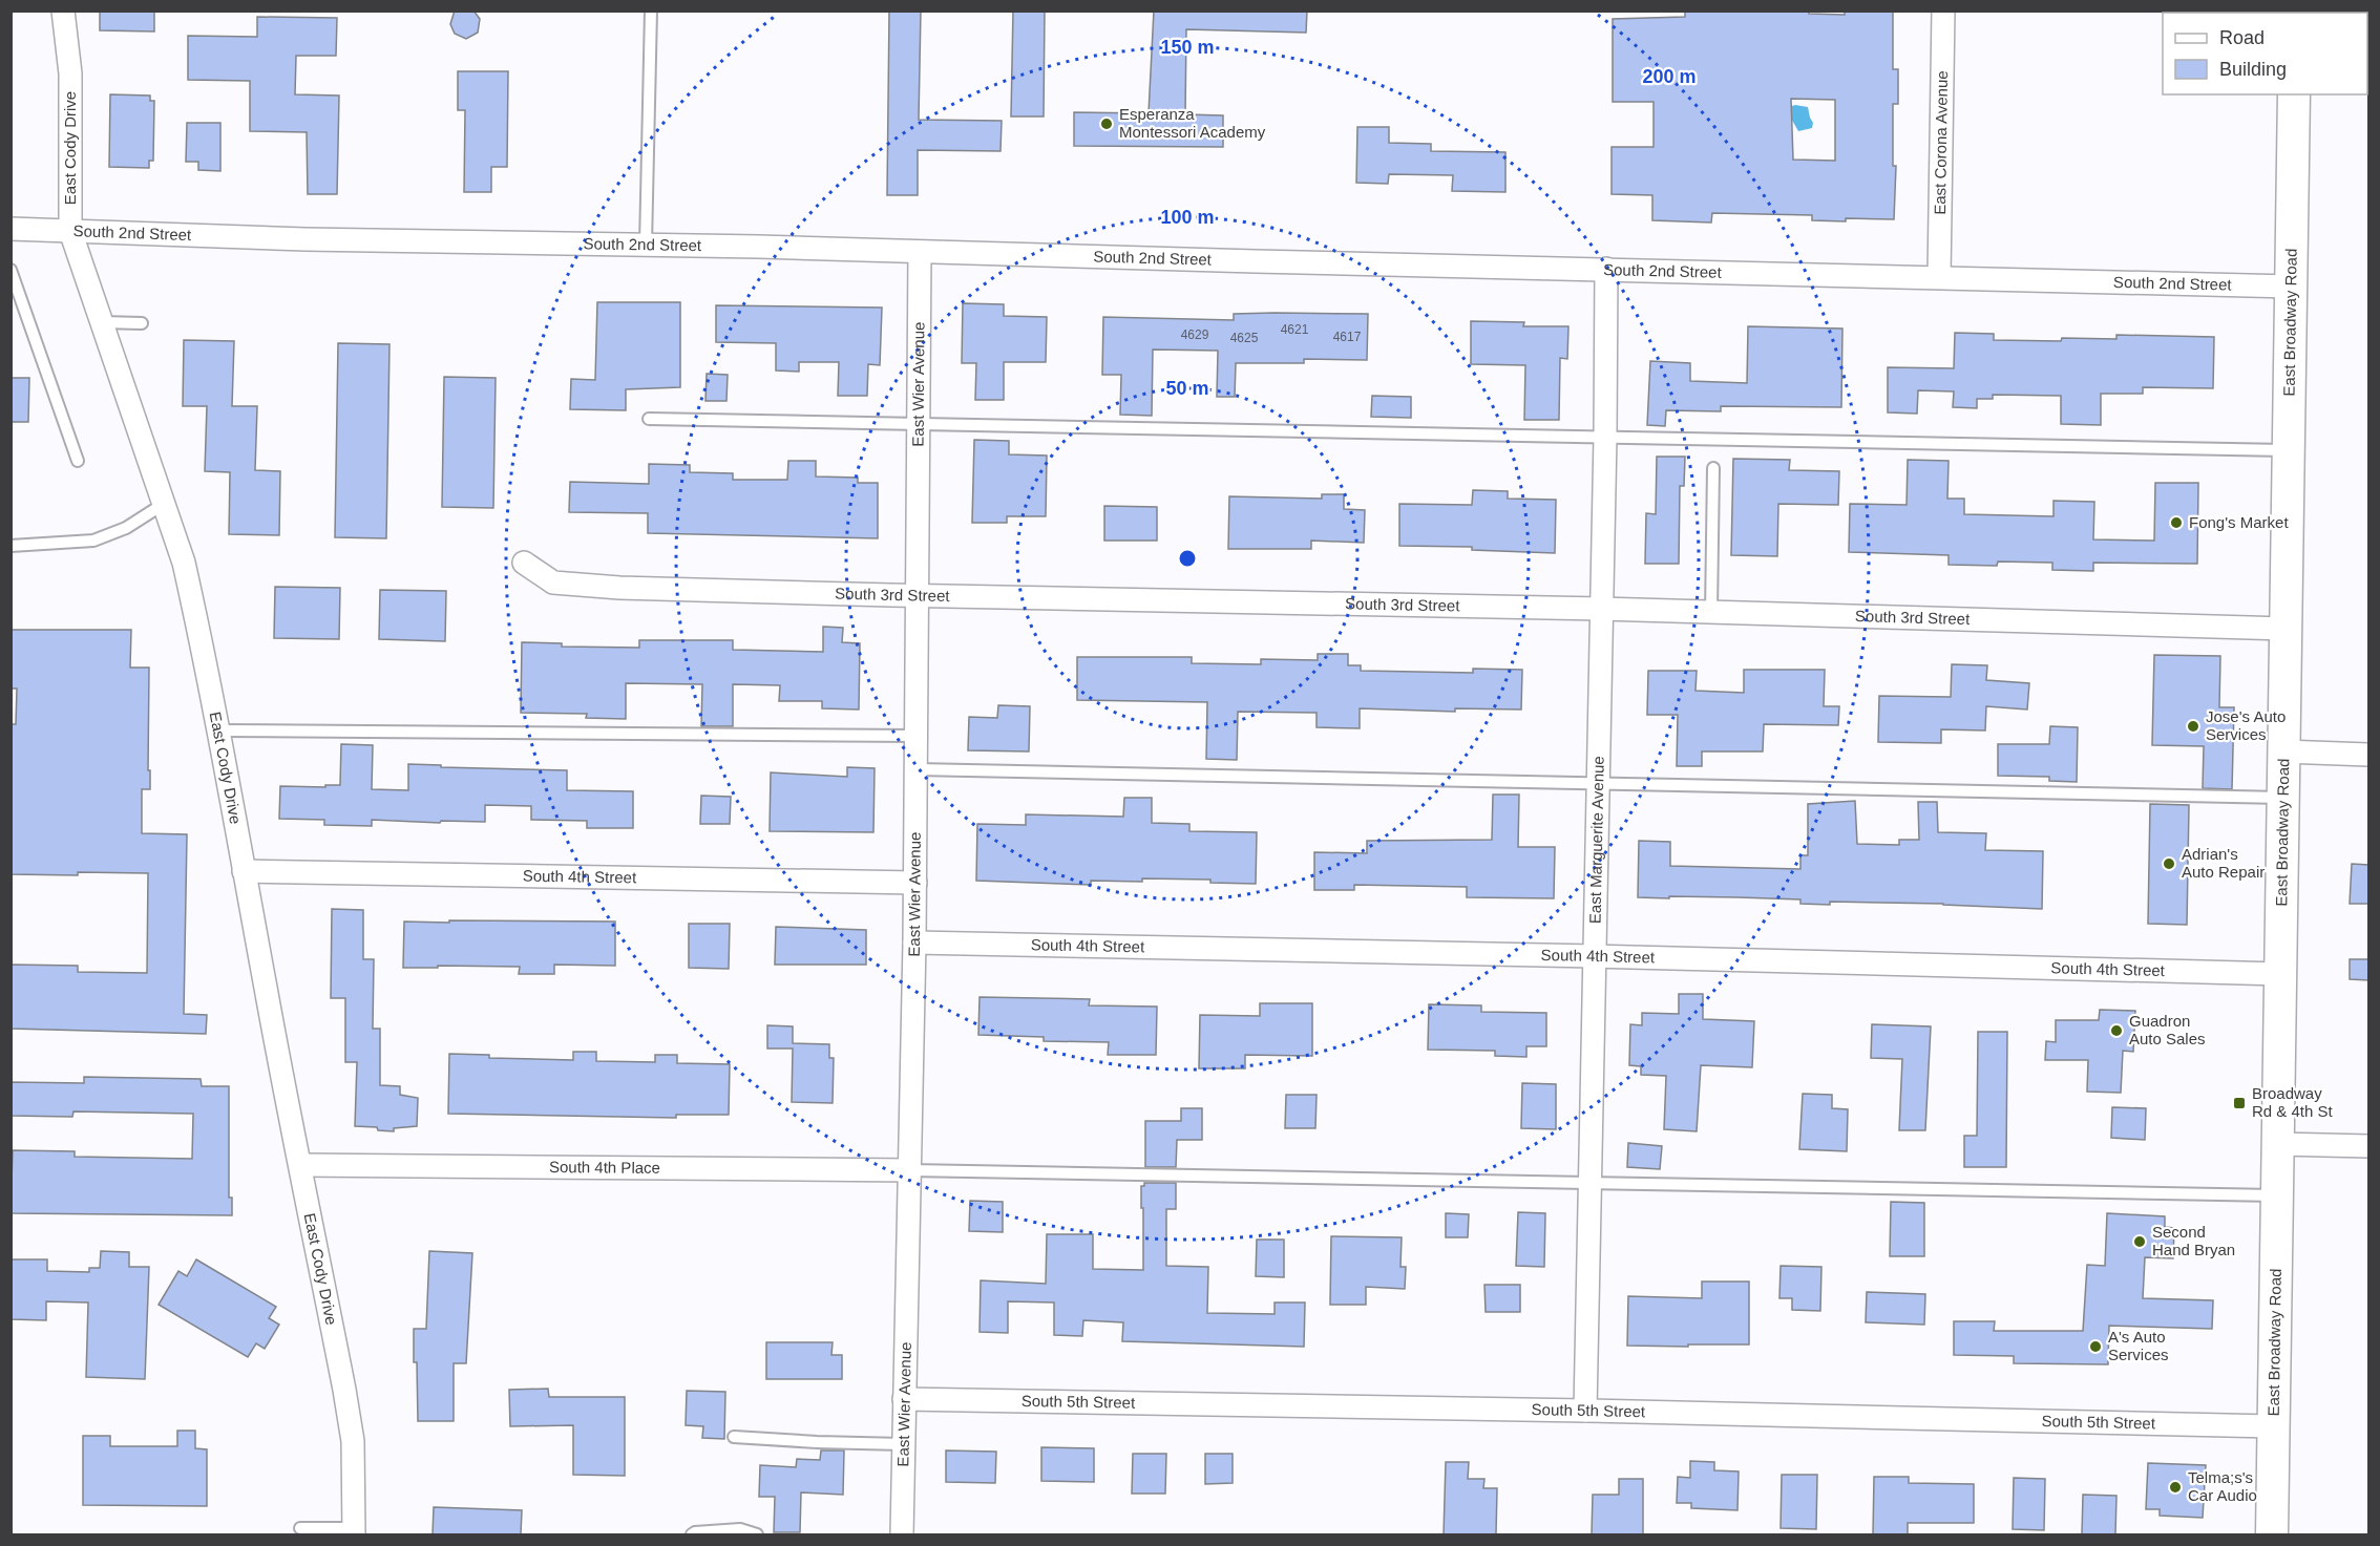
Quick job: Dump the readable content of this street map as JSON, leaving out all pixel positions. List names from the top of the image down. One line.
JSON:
{"streets":{"main road":["East Broadway Road"],"street":["East Corona Avenue","East Cody Drive","South 2nd Street","East Wier Avenue","South 3rd Street","East Marguerite Avenue","South 4th Street","South 4th Place","South 5th Street"]},"crossings":[["East Corona Avenue","South 2nd Street"],["East Cody Drive","South 2nd Street"],["East Cody Drive","South 4th Street"],["East Cody Drive","South 4th Place"],["South 2nd Street","East Broadway Road"],["South 2nd Street","East Wier Avenue"],["South 2nd Street","East Marguerite Avenue"],["East Broadway Road","South 3rd Street"],["East Broadway Road","South 4th Street"],["East Broadway Road","South 5th Street"],["East Wier Avenue","South 3rd Street"],["East Wier Avenue","South 4th Street"],["East Wier Avenue","South 4th Place"],["East Wier Avenue","South 5th Street"],["South 3rd Street","East Marguerite Avenue"],["East Marguerite Avenue","South 4th Street"],["East Marguerite Avenue","South 5th Street"]],"places":{"other":["Esperanza Montessori Academy","Fong's Market","Jose's Auto Services","Adrian's Auto Repair","Guadron Auto Sales","Second Hand Bryan","A's Auto Services","Telma;s's Car Audio"],"transit":["Broadway Rd & 4th St"]},"house_numbers":["4621","4629","4617","4625"],"legend":["Road","Building"],"rings":["150 m","200 m","100 m","50 m"]}
